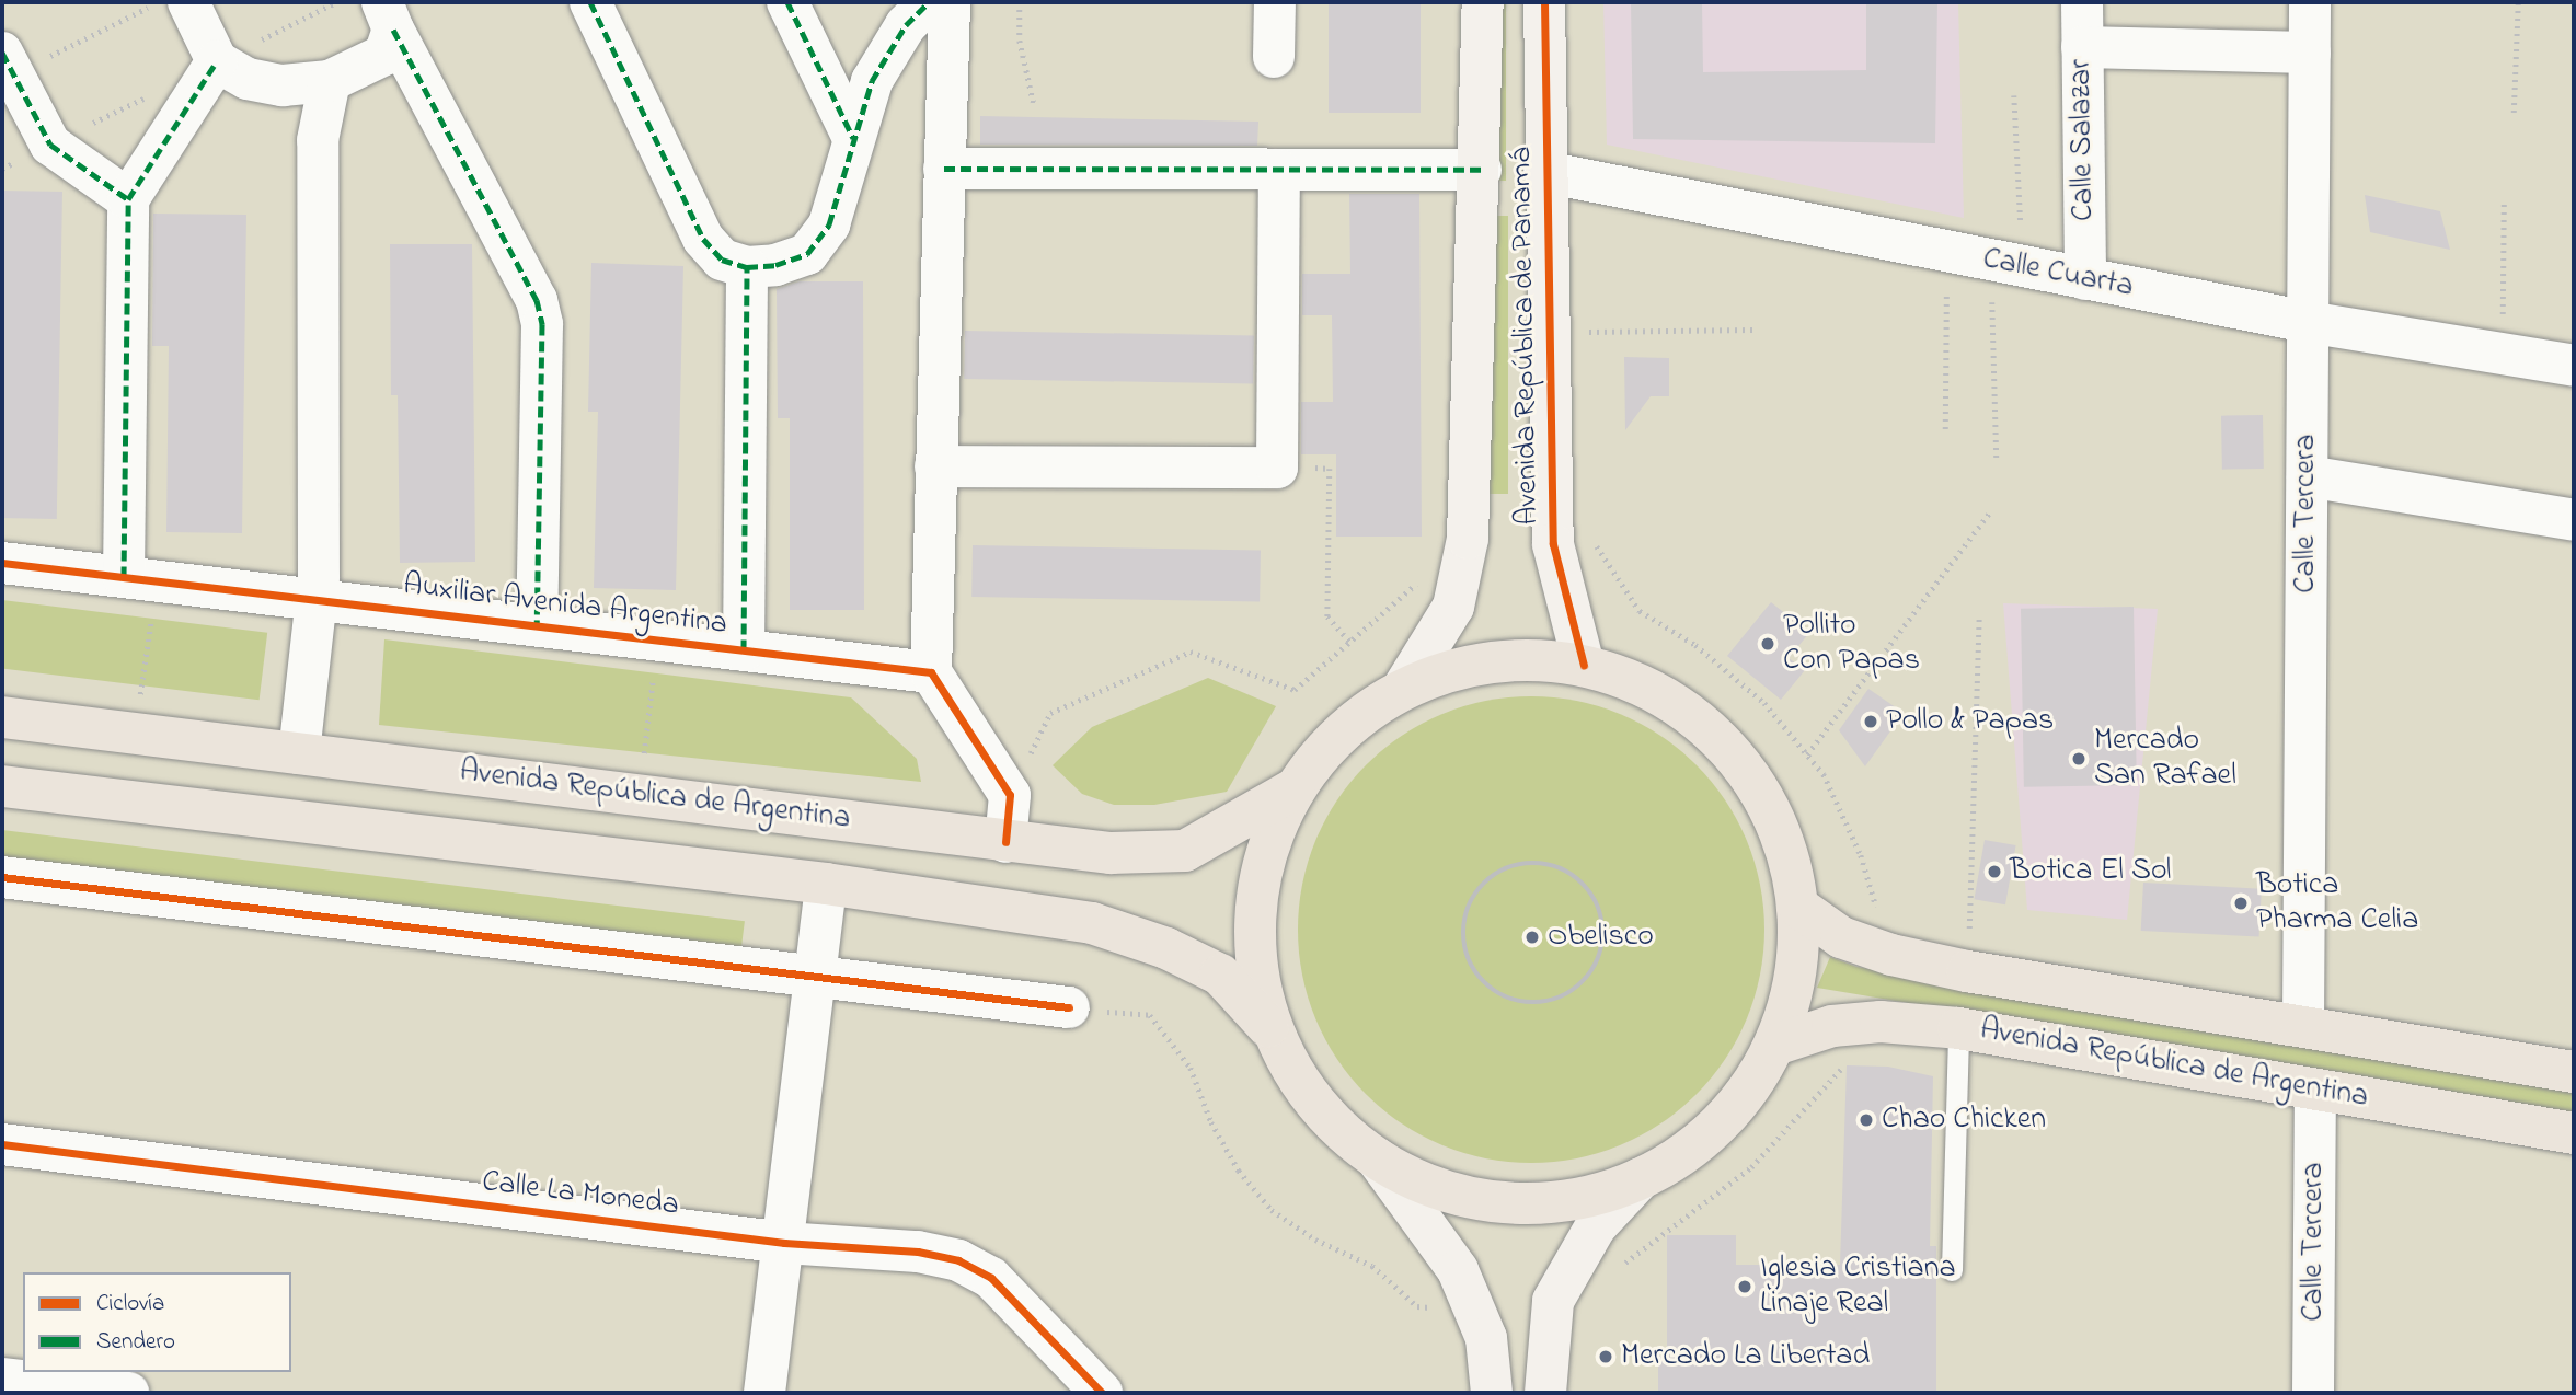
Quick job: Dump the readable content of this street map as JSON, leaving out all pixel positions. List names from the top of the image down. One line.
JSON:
{"streets":{"main road":["Avenida República de Panamá","Avenida República de Argentina"],"street":["Calle Salazar","Calle Cuarta","Calle Tercera","Auxiliar Avenida Argentina","Calle La Moneda"]},"crossings":[["Calle Salazar","Calle Cuarta"],["Calle Cuarta","Avenida República de Panamá"],["Calle Cuarta","Calle Tercera"],["Calle Tercera","Avenida República de Argentina"]],"places":["Pollito Con Papas","Pollo & Papas","Mercado San Rafael","Botica El Sol","Botica Pharma Celia","Obelisco","Chao Chicken","Iglesia Cristiana Linaje Real","Mercado La Libertad"],"legend":["Ciclovía","Sendero"]}
